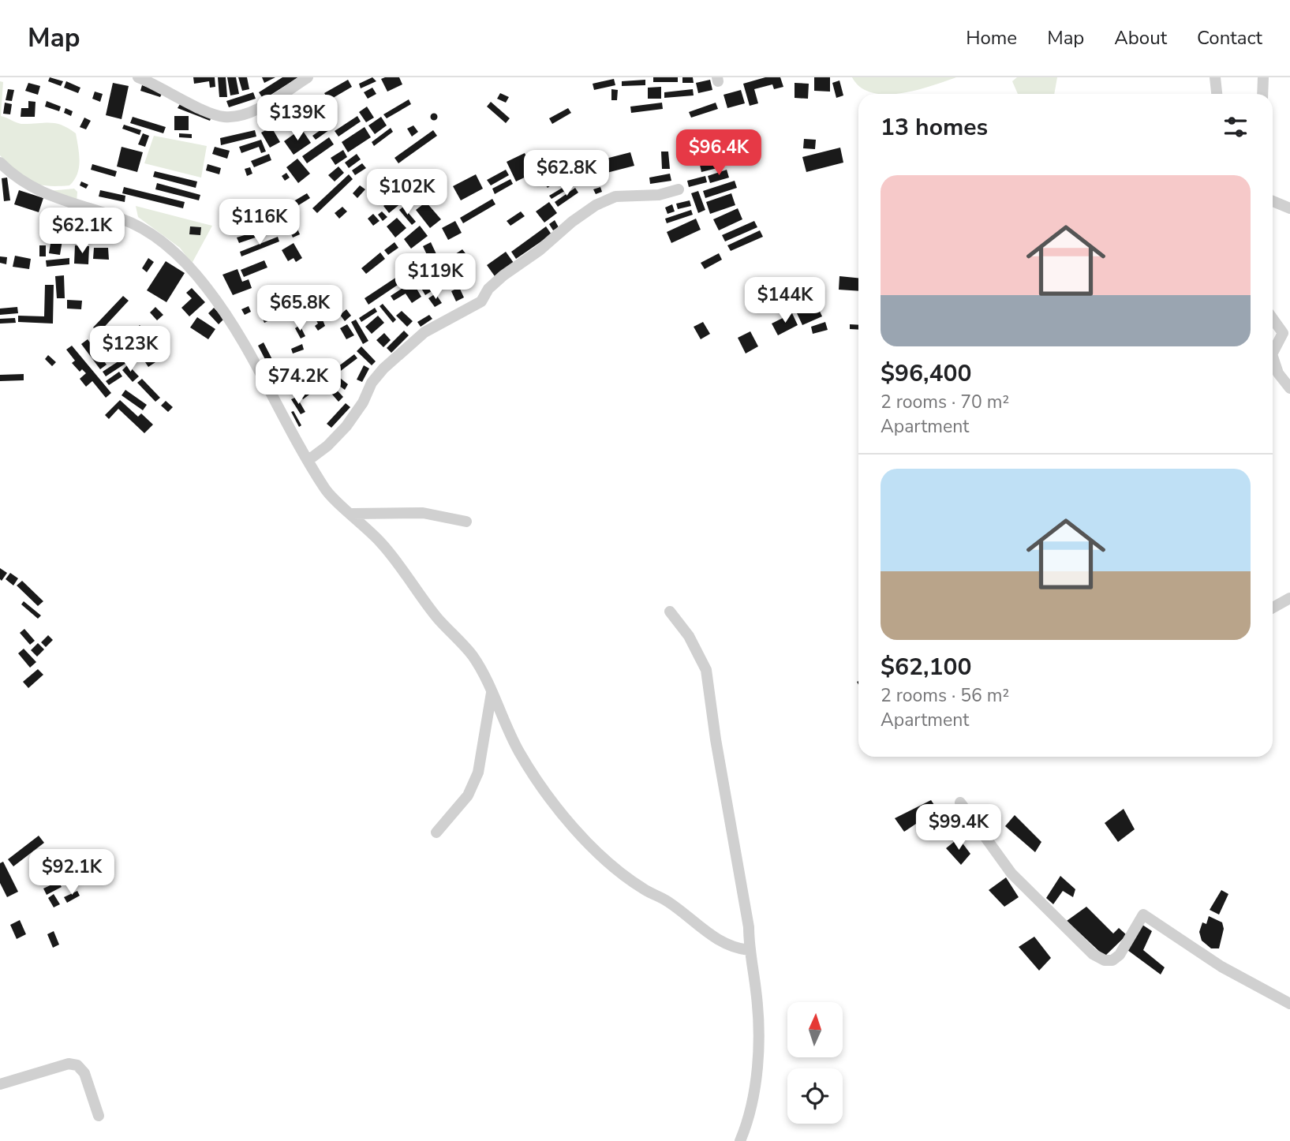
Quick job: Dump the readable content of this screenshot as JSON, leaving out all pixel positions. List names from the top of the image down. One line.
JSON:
{"north":"top","page":{"header":"Map","nav":["Home","Map","About","Contact"],"heading":"13 homes","price":["$139K","$96.4K","$62.8K","$102K","$116K","$62.1K","$119K","$144K","$65.8K","$123K","$74.2K","$99.4K","$92.1K"],"list":[{"name":"$96,400","note":"2 rooms · 70 m² · Apartment"},{"name":"$62,100","note":"2 rooms · 56 m² · Apartment"}]}}
